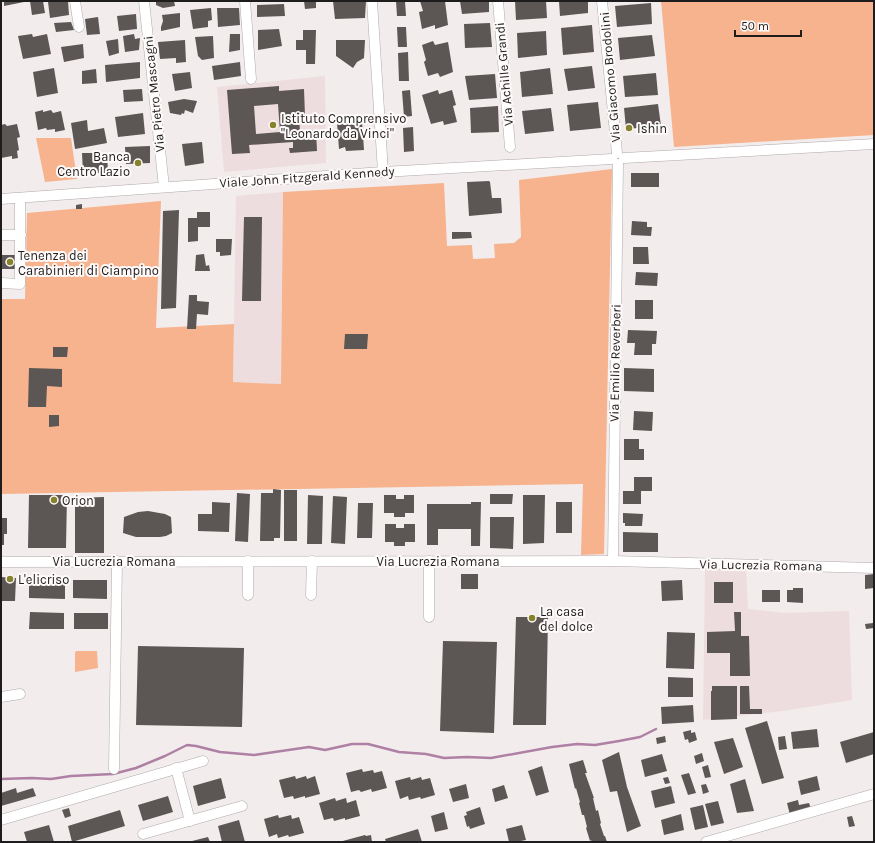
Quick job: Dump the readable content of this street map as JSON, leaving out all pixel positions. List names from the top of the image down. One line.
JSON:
{"streets":{"street":["Via Achille Grandi","Via Giacomo Brodolini","Via Pietro Mascagni","Viale John Fitzgerald Kennedy","Via Emilio Reverberi","Via Lucrezia Romana"]},"crossings":[["Via Giacomo Brodolini","Viale John Fitzgerald Kennedy"],["Via Giacomo Brodolini","Via Emilio Reverberi"],["Via Pietro Mascagni","Viale John Fitzgerald Kennedy"],["Viale John Fitzgerald Kennedy","Via Emilio Reverberi"],["Via Emilio Reverberi","Via Lucrezia Romana"]],"places":["Istituto Comprensivo \"Leonardo da Vinci\"","Ishin","Banca Centro Lazio","Tenenza dei Carabinieri di Ciampino","Orion","L'elicriso","La casa del dolce"],"scale_bar":"50 m"}
